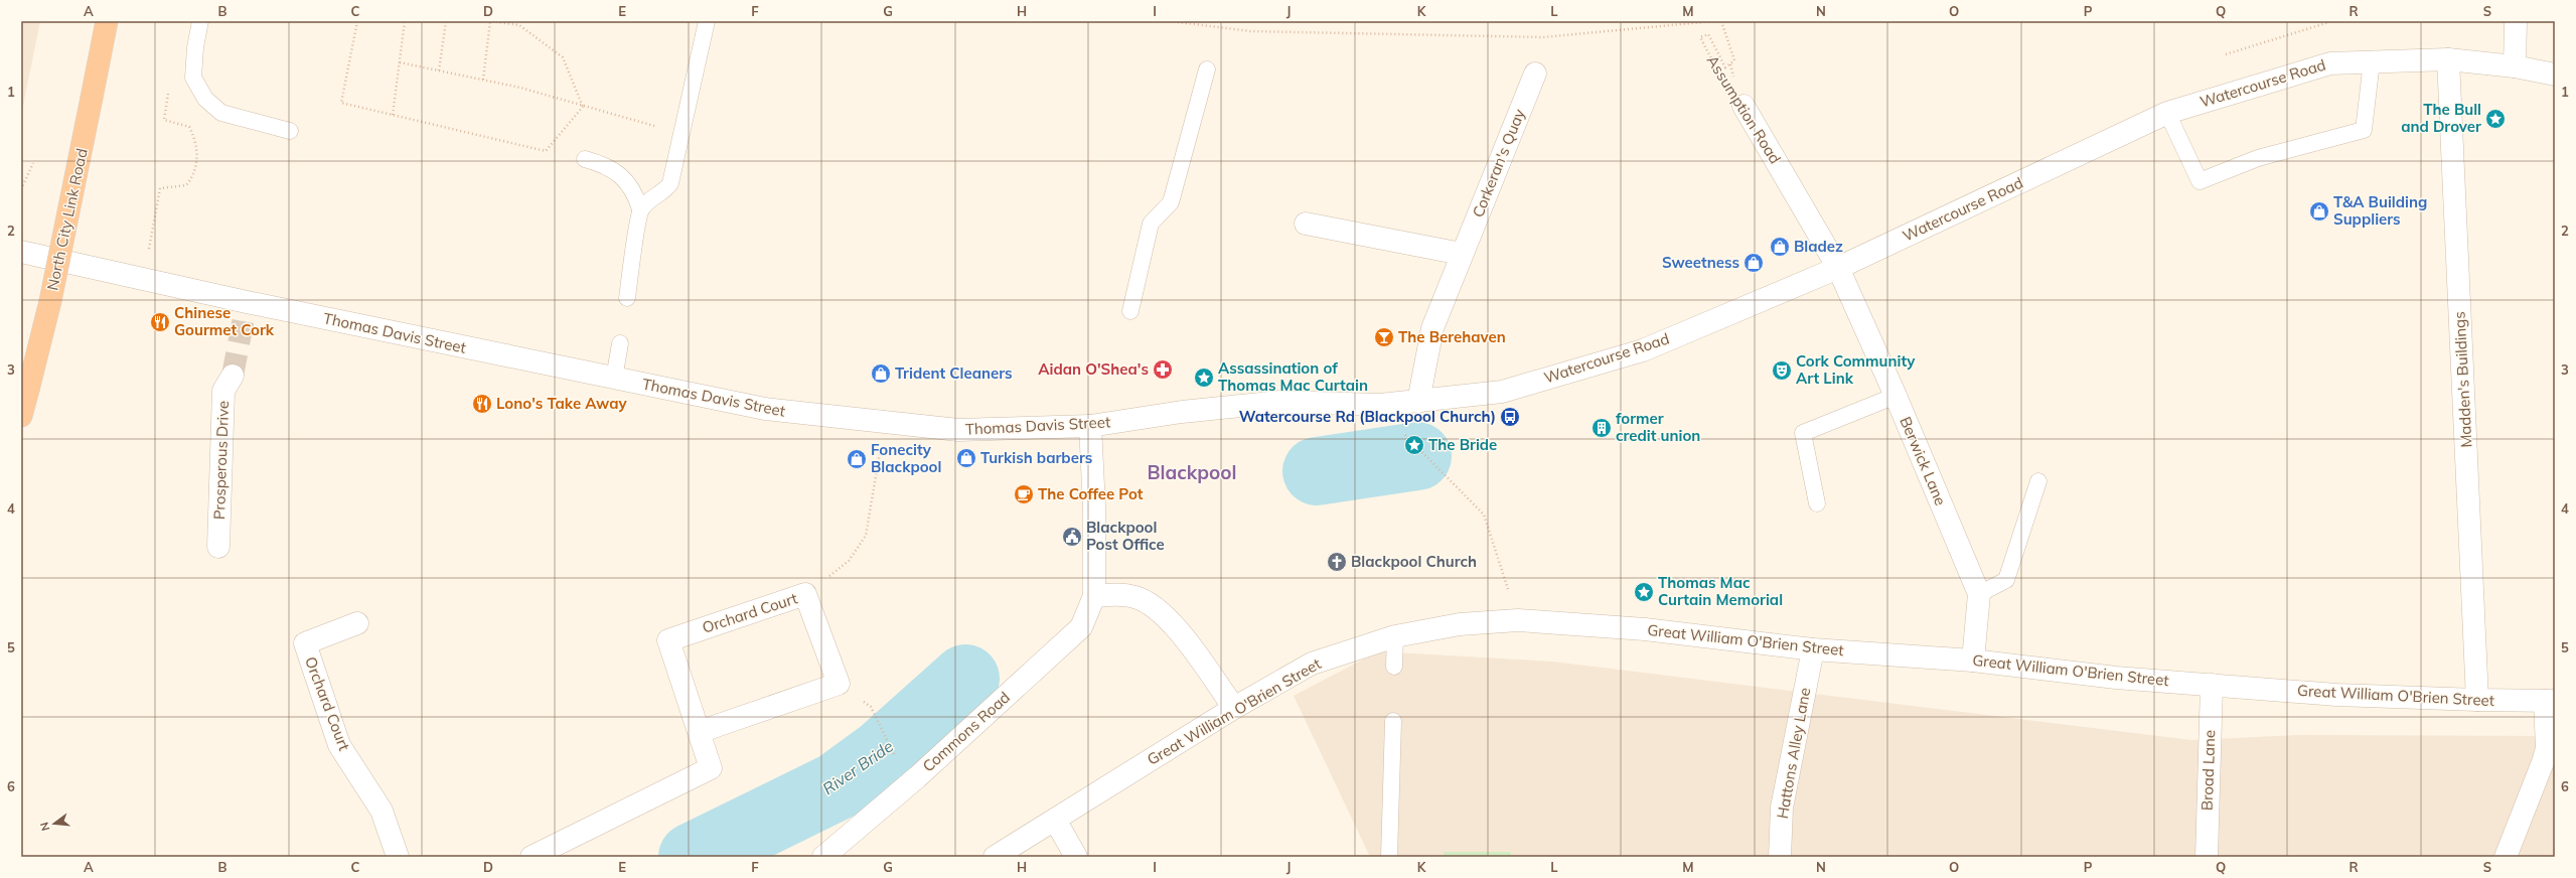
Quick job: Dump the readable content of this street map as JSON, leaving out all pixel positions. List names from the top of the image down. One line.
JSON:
{"streets":{"highway":["North City Link Road"],"street":["Watercourse Road","Assumption Road","Corkeran's Quay","Thomas Davis Street","Madden's Buildings","Prosperous Drive","Berwick Lane","Orchard Court","Great William O'Brien Street","Commons Road","Hattons Alley Lane","Broad Lane"]},"crossings":[["Watercourse Road","Assumption Road"],["Watercourse Road","Corkeran's Quay"],["Watercourse Road","Thomas Davis Street"],["Watercourse Road","Madden's Buildings"],["Watercourse Road","Berwick Lane"],["Assumption Road","Berwick Lane"],["Corkeran's Quay","Thomas Davis Street"],["Madden's Buildings","Great William O'Brien Street"],["Berwick Lane","Great William O'Brien Street"],["Great William O'Brien Street","Hattons Alley Lane"],["Great William O'Brien Street","Broad Lane"]],"districts":["Blackpool"],"water":["River Bride"],"places":{"place":["The Bull and Drover","Assassination of Thomas Mac Curtain","The Bride","Thomas Mac Curtain Memorial"],"shop":["T&A Building Suppliers","Bladez","Sweetness","Trident Cleaners","Turkish barbers","Fonecity Blackpool"],"restaurant":["Chinese Gourmet Cork","Lono's Take Away"],"bar":["The Berehaven"],"pharmacy":["Aidan O'Shea's"],"theatre":["Cork Community Art Link"],"bus stop":["Watercourse Rd (Blackpool Church)"],"building":["former credit union"],"cafe":["The Coffee Pot"],"public building":["Blackpool Post Office"],"church":["Blackpool Church"]},"north":"left","grid":{"columns":["A","B","C","D","E","F","G","H","I","J","K","L","M","N","O","P","Q","R","S"],"rows":["1","2","3","4","5","6"]}}
